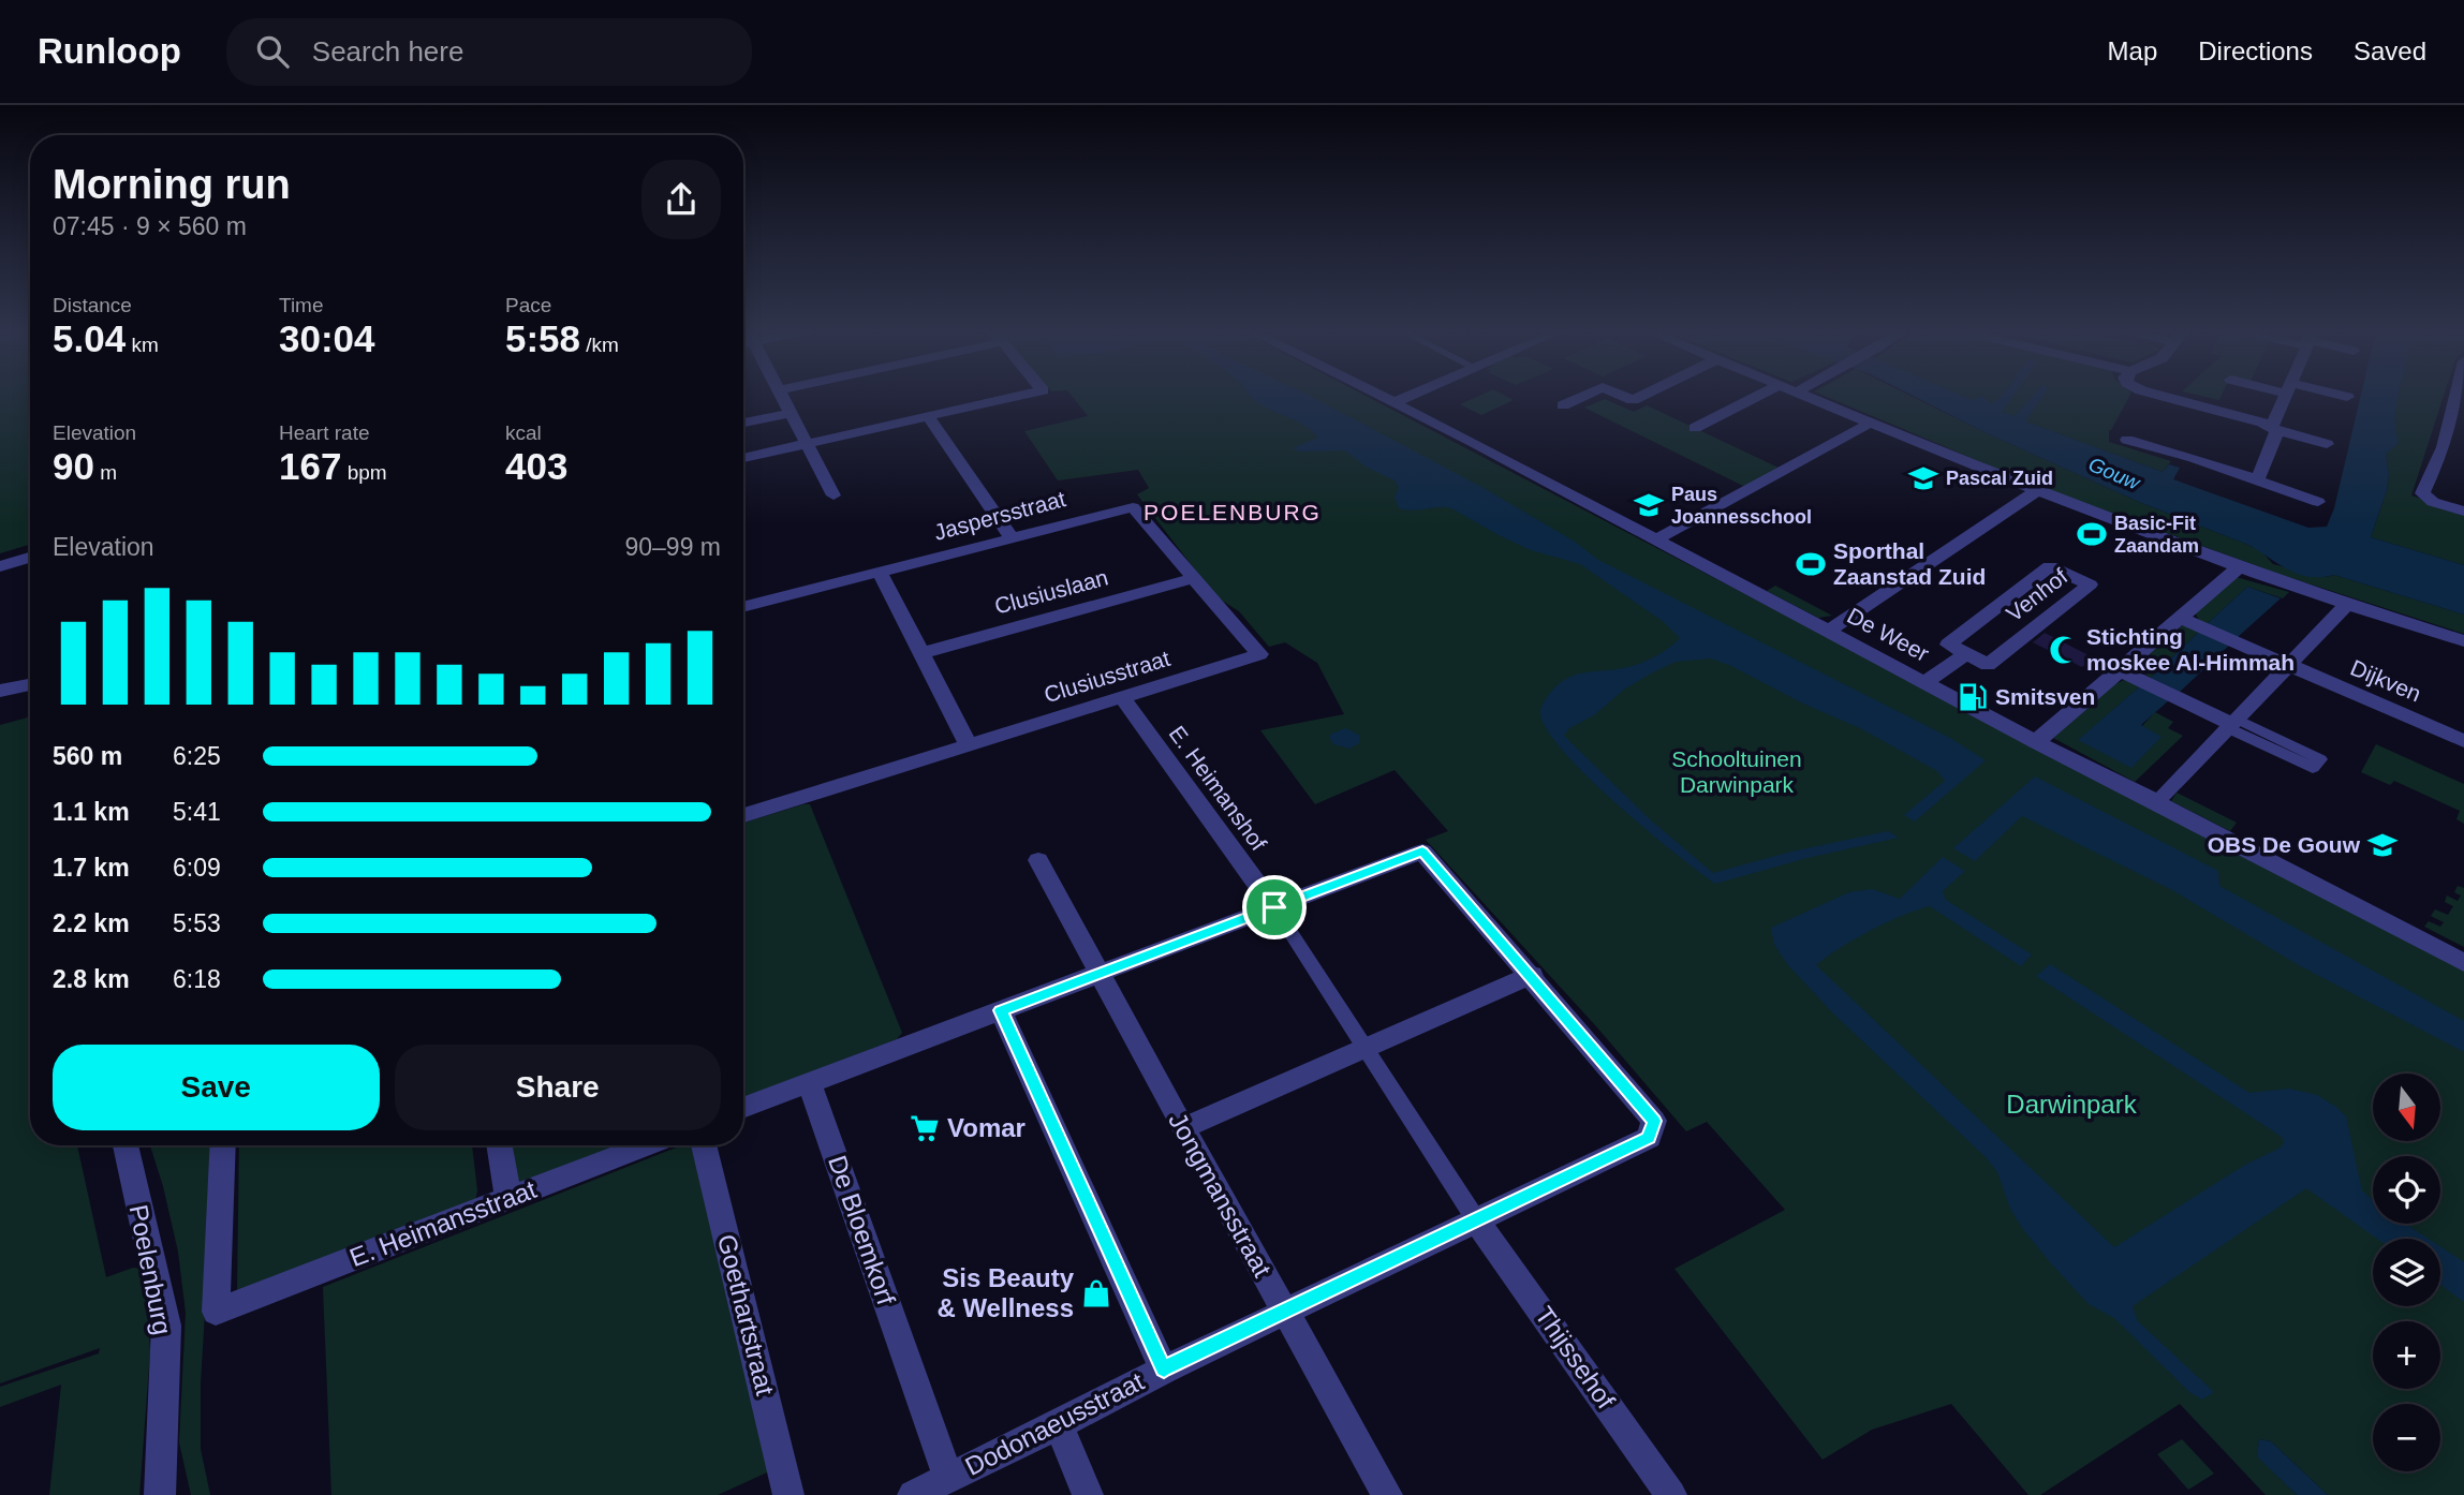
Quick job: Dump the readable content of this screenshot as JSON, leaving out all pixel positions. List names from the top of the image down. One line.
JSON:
{"streets":{"street":["Jaspersstraat","Clusiuslaan","Venhof","De Weer","Clusiusstraat","Dijkven","E. Heimanshof","Jongmansstraat","E. Heimansstraat","De Bloemkorf","Poelenburg","Goethartstraat","Thijssehof","Dodonaeusstraat"]},"crossings":[["Jaspersstraat","Clusiuslaan"],["Jaspersstraat","Clusiusstraat"],["Clusiuslaan","Clusiusstraat"],["Clusiusstraat","E. Heimanshof"],["Jongmansstraat","Dodonaeusstraat"],["De Bloemkorf","Dodonaeusstraat"],["Thijssehof","Dodonaeusstraat"]],"districts":["POELENBURG"],"water":["Gouw"],"parks":["Schooltuinen Darwinpark","Darwinpark"],"places":{"school or university":["Pascal Zuid","Paus Joannesschool","OBS De Gouw"],"sports":["Basic-Fit Zaandam","Sporthal Zaanstad Zuid"],"mosque":["Stichting moskee Al-Himmah"],"fuel station":["Smitsven"],"supermarket":["Vomar"],"shop":["Sis Beauty & Wellness"]},"north":"bottom","page":{"header":"Runloop","search":"Search here","nav":["Map","Directions","Saved"],"heading":["Morning run","07:45 · 9 × 560 m"],"stats":[["Distance","5.04 km"],["Time","30:04"],["Pace","5:58 /km"],["Elevation","90 m"],["Heart rate","167 bpm"],["kcal","403"]],"chart":["Elevation","90–99 m"],"list":[{"name":"560 m","note":"6:25"},{"name":"1.1 km","note":"5:41"},{"name":"1.7 km","note":"6:09"},{"name":"2.2 km","note":"5:53"},{"name":"2.8 km","note":"6:18"}],"buttons":["Save","Share"],"map_buttons":["+","−"]}}
